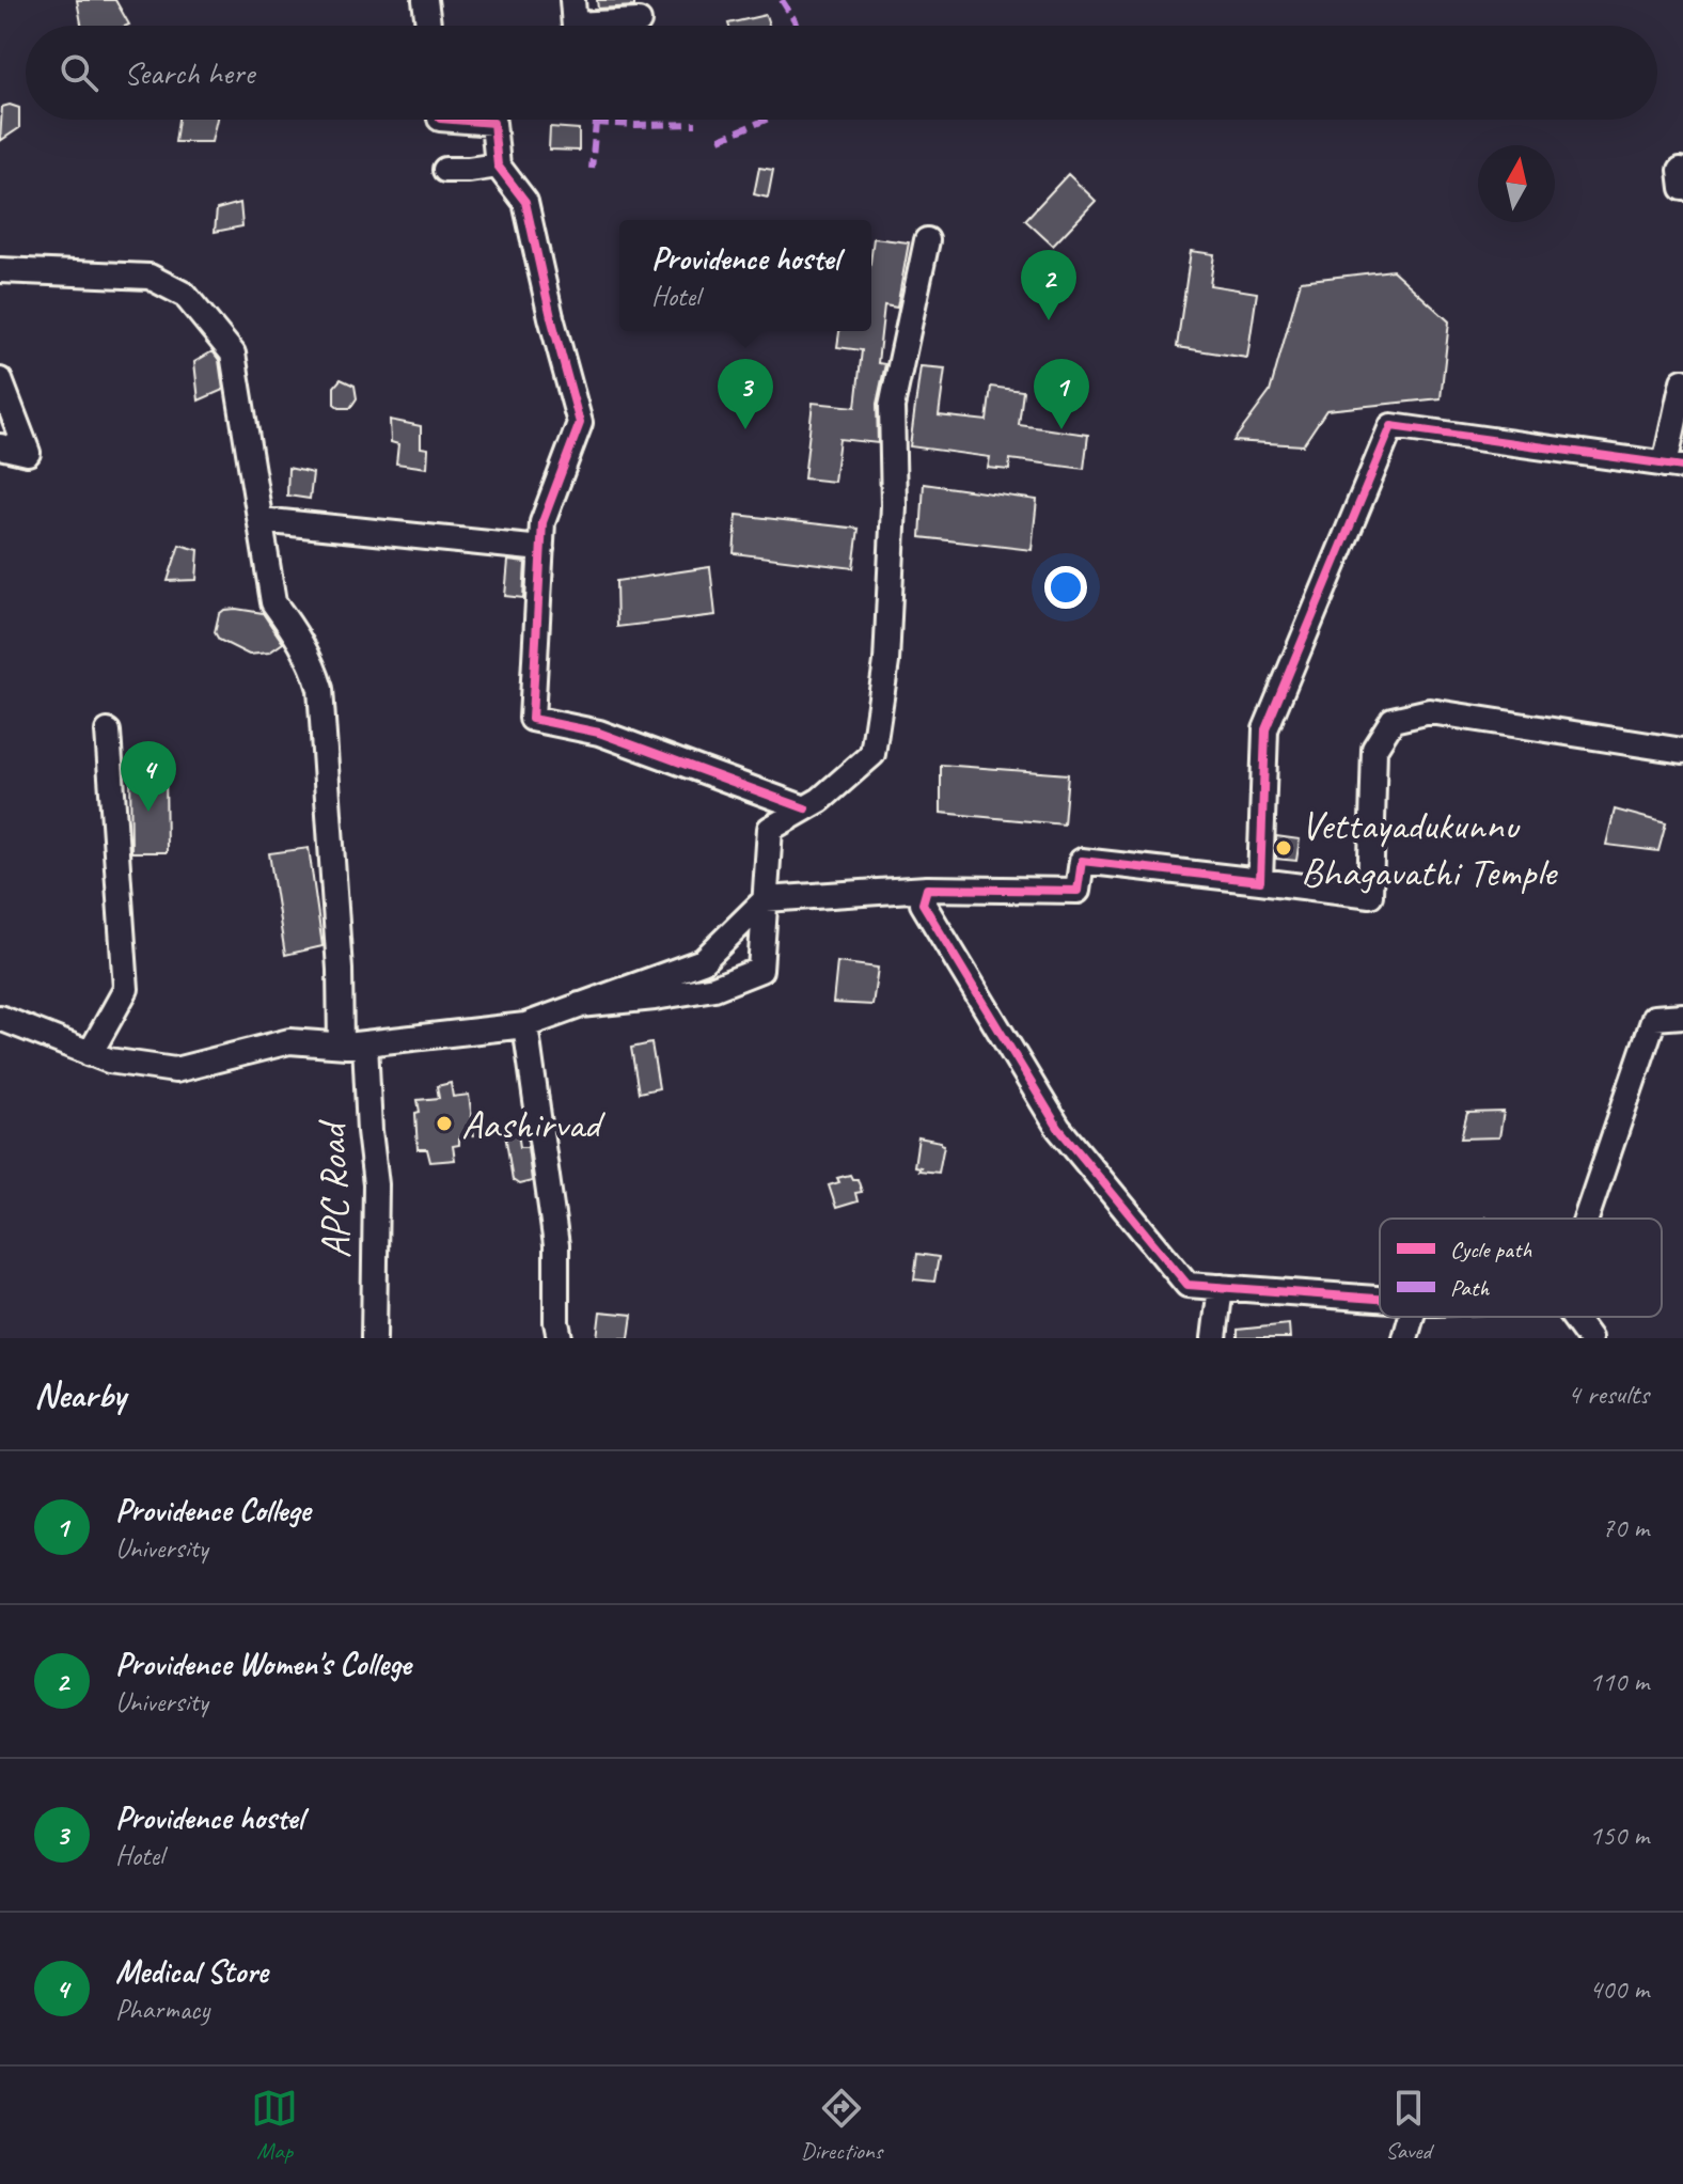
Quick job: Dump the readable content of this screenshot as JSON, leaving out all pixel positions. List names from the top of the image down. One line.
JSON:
{"streets":{"street":["APC Road"]},"places":["Vettayadukunnu Bhagavathi Temple","Aashirvad"],"legend":["Cycle path","Path"],"north":"top","page":{"search":"Search here","popup":["Providence hostel","Hotel"],"pins":["2","1","3","4"],"heading":["Nearby","4 results"],"list":[{"mark":"1","name":"Providence College","note":"University","value":"70 m"},{"mark":"2","name":"Providence Women's College","note":"University","value":"110 m"},{"mark":"3","name":"Providence hostel","note":"Hotel","value":"150 m"},{"mark":"4","name":"Medical Store","note":"Pharmacy","value":"400 m"}],"nav":["Map","Directions","Saved"]}}
